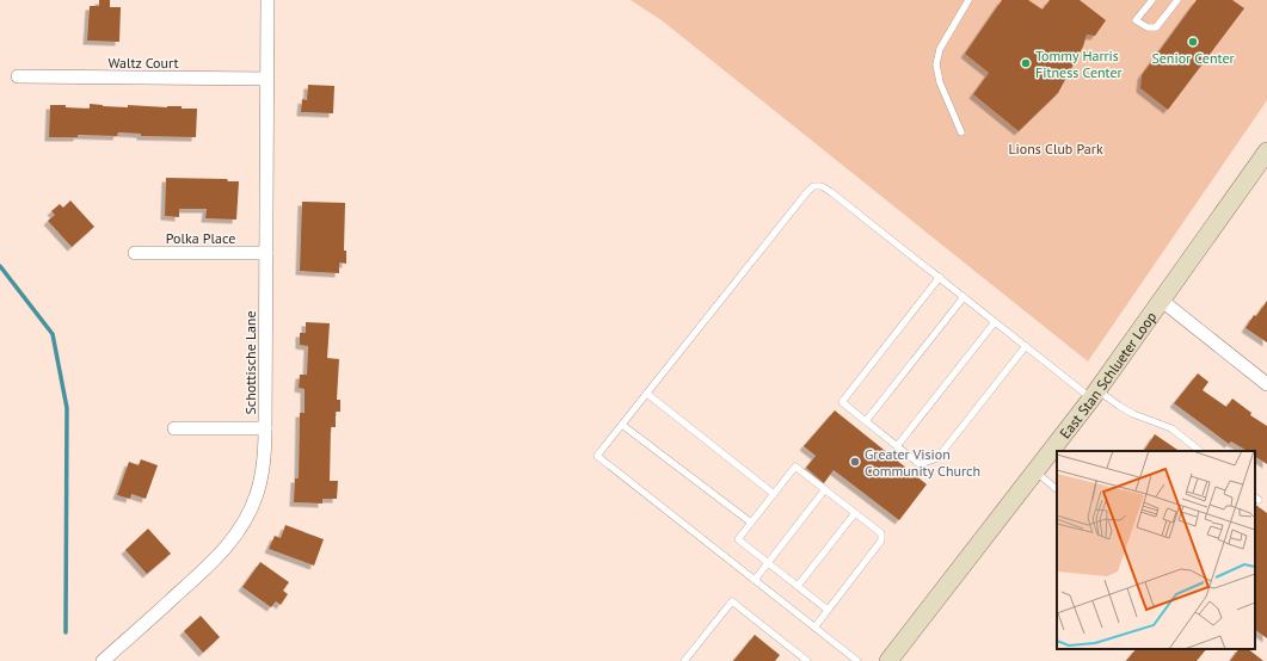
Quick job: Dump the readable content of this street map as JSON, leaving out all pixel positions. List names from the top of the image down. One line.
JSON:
{"streets":{"main road":["East Stan Schlueter Loop"],"street":["Waltz Court","Polka Place","Schottische Lane"]},"crossings":[["Waltz Court","Schottische Lane"],["Polka Place","Schottische Lane"]],"parks":["Lions Club Park"],"places":["Senior Center","Tommy Harris Fitness Center","Greater Vision Community Church"]}
